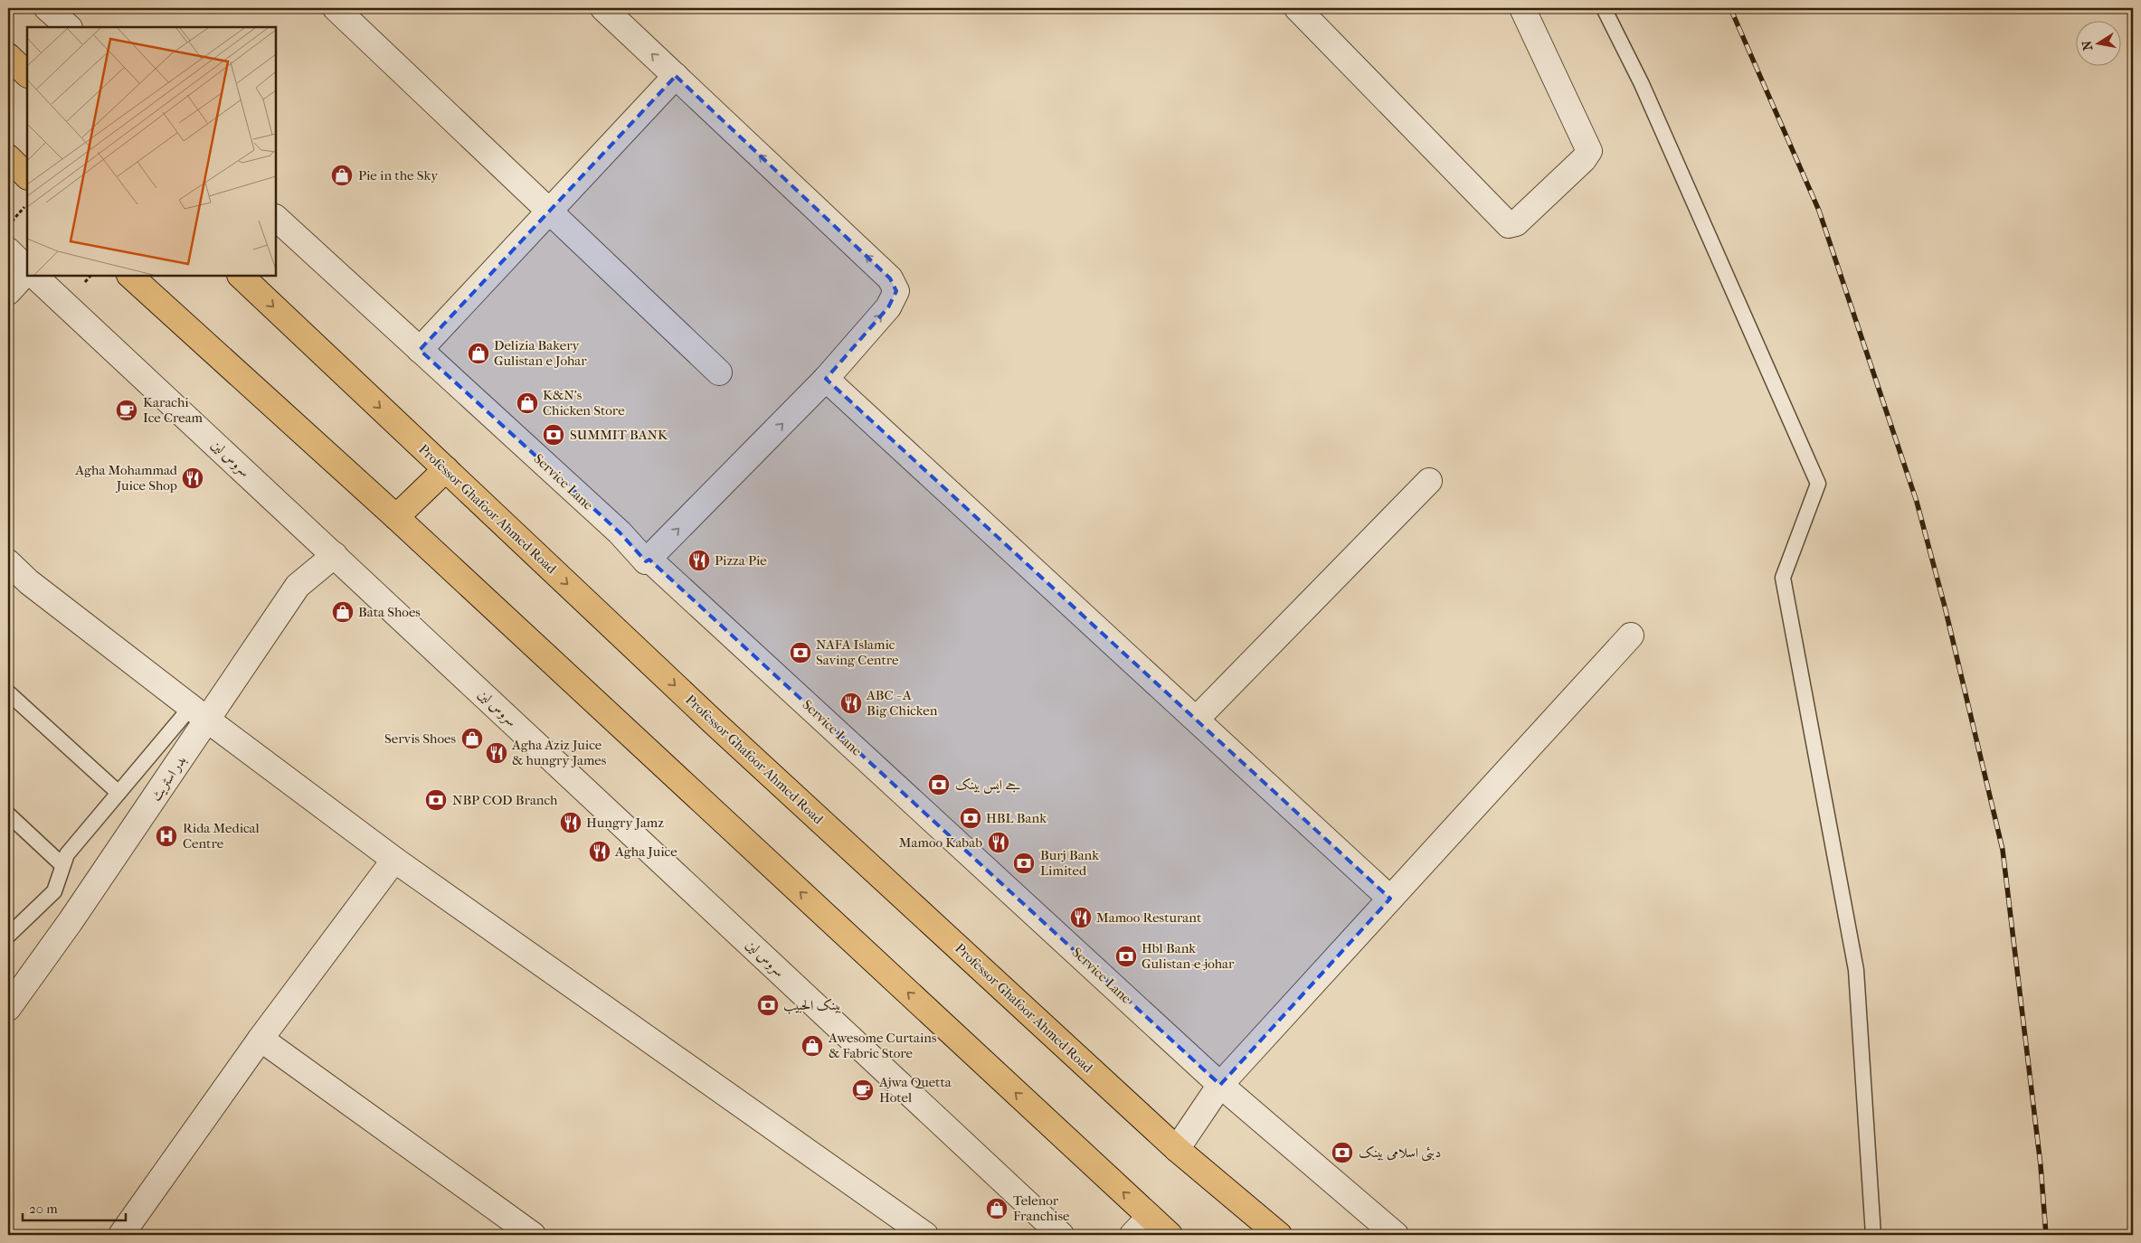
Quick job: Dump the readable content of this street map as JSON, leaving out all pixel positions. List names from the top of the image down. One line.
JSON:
{"streets":{"main road":["Professor Ghafoor Ahmed Road"],"street":["سروس لین","Service Lane","بدر اسٹریٹ"]},"crossings":[["سروس لین","بدر اسٹریٹ"]],"places":{"shop":["Pie in the Sky","Delizia Bakery Gulistan e Johar","K&N's Chicken Store","Bata Shoes","Servis Shoes","Awesome Curtains & Fabric Store","Telenor Franchise"],"cafe":["Karachi Ice Cream","Ajwa Quetta Hotel"],"bank":["SUMMIT BANK","NAFA Islamic Saving Centre","جے ایس بینک","NBP COD Branch","HBL Bank","Burj Bank Limited","Hbl Bank Gulistan-e-johar","بينک الحبيب","دبئی اسلامی بینک"],"restaurant":["Agha Mohammad Juice Shop","Pizza Pie","ABC - A Big Chicken","Agha Aziz Juice & hungry James","Hungry Jamz","Mamoo Kabab","Agha Juice","Mamoo Resturant"],"hospital":["Rida Medical Centre"]},"scale_bar":"20 m","north":"left"}
